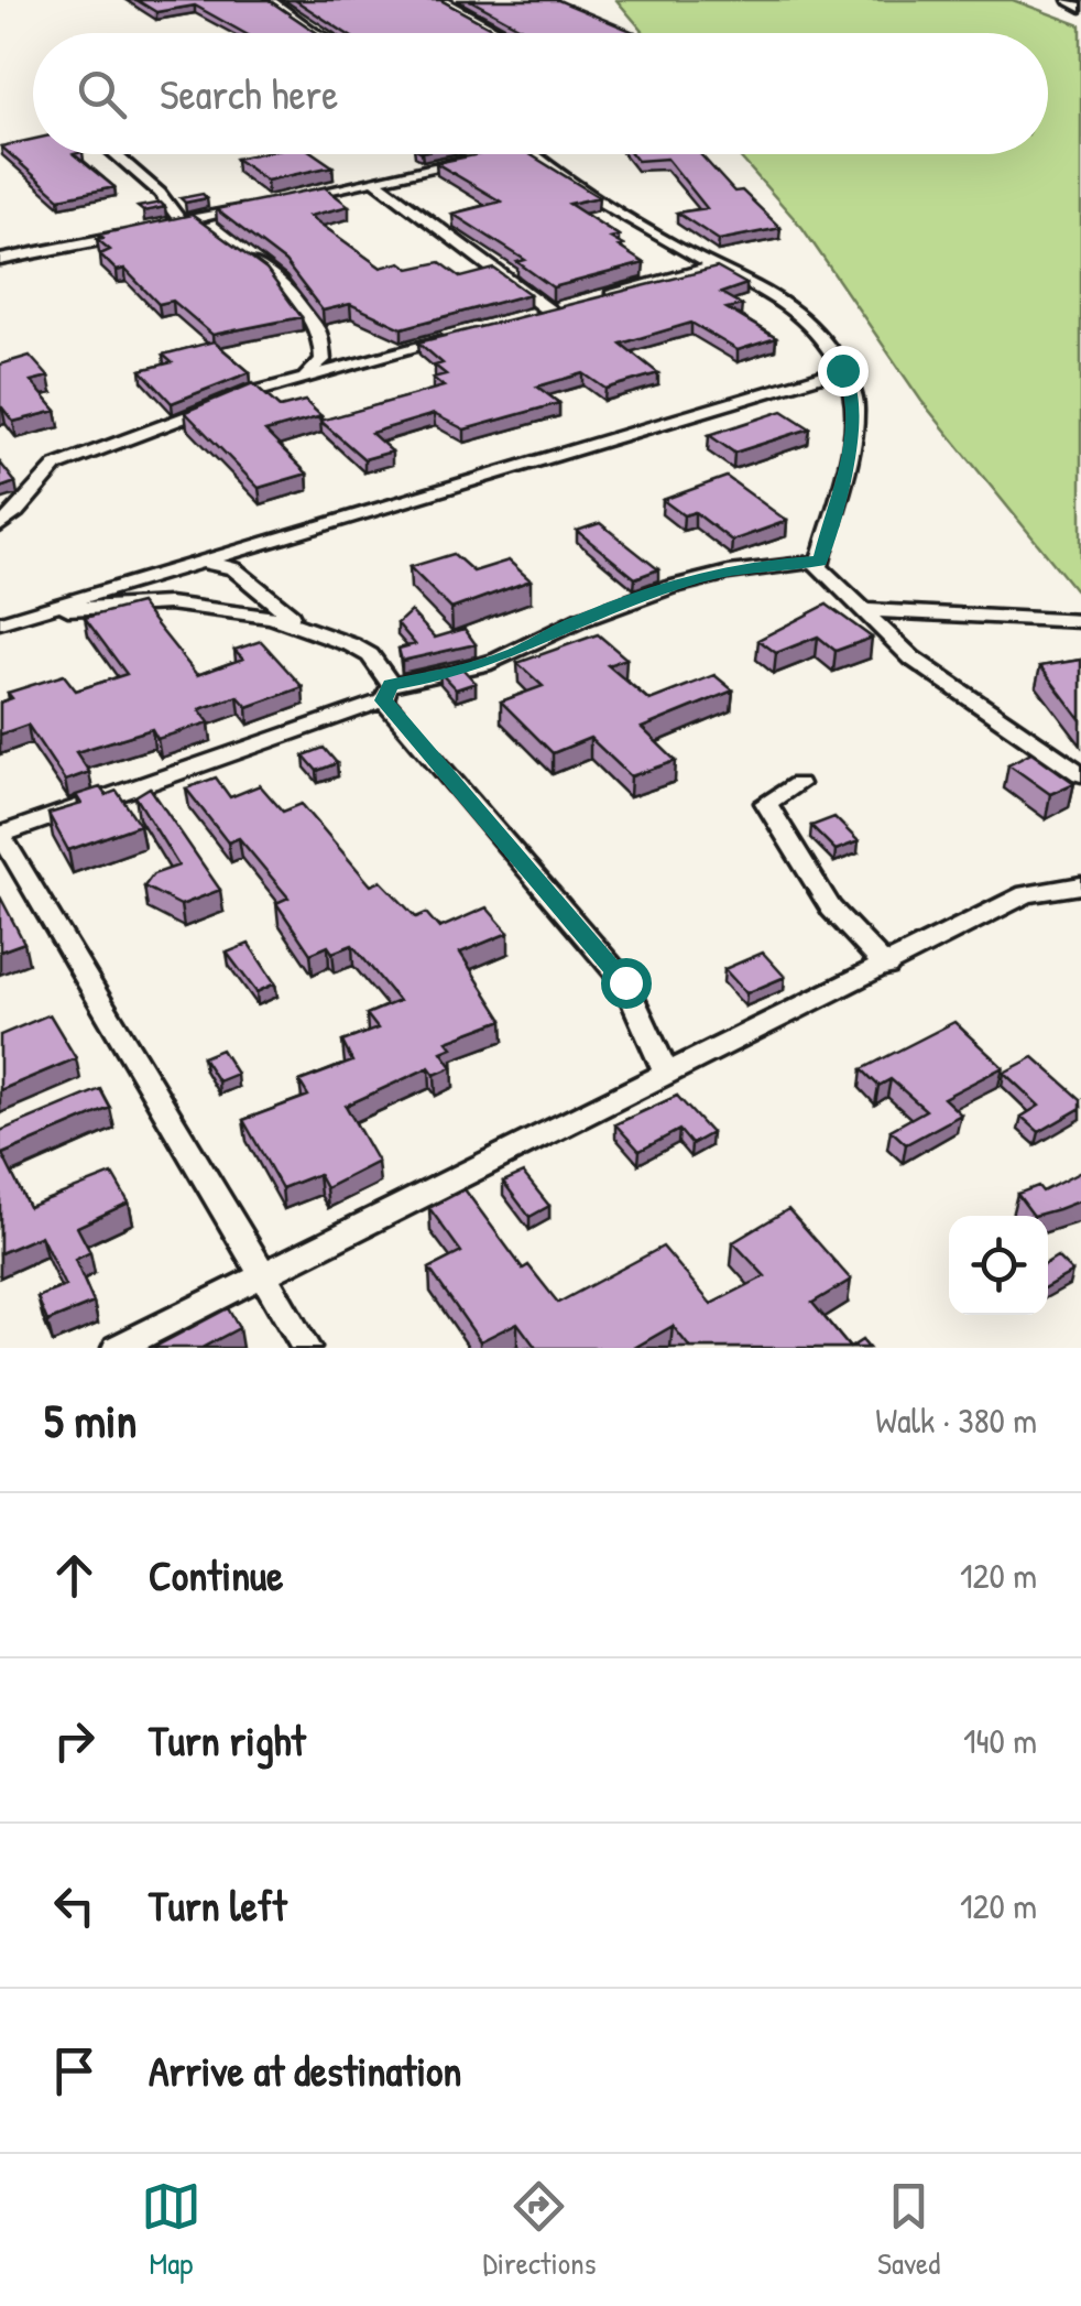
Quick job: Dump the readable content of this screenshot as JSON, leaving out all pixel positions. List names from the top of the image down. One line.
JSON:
{"page":{"search":"Search here","heading":["5 min","Walk · 380 m"],"list":[["Continue","120 m"],["Turn right","140 m"],["Turn left","120 m"],"Arrive at destination"],"nav":["Map","Directions","Saved"]}}
